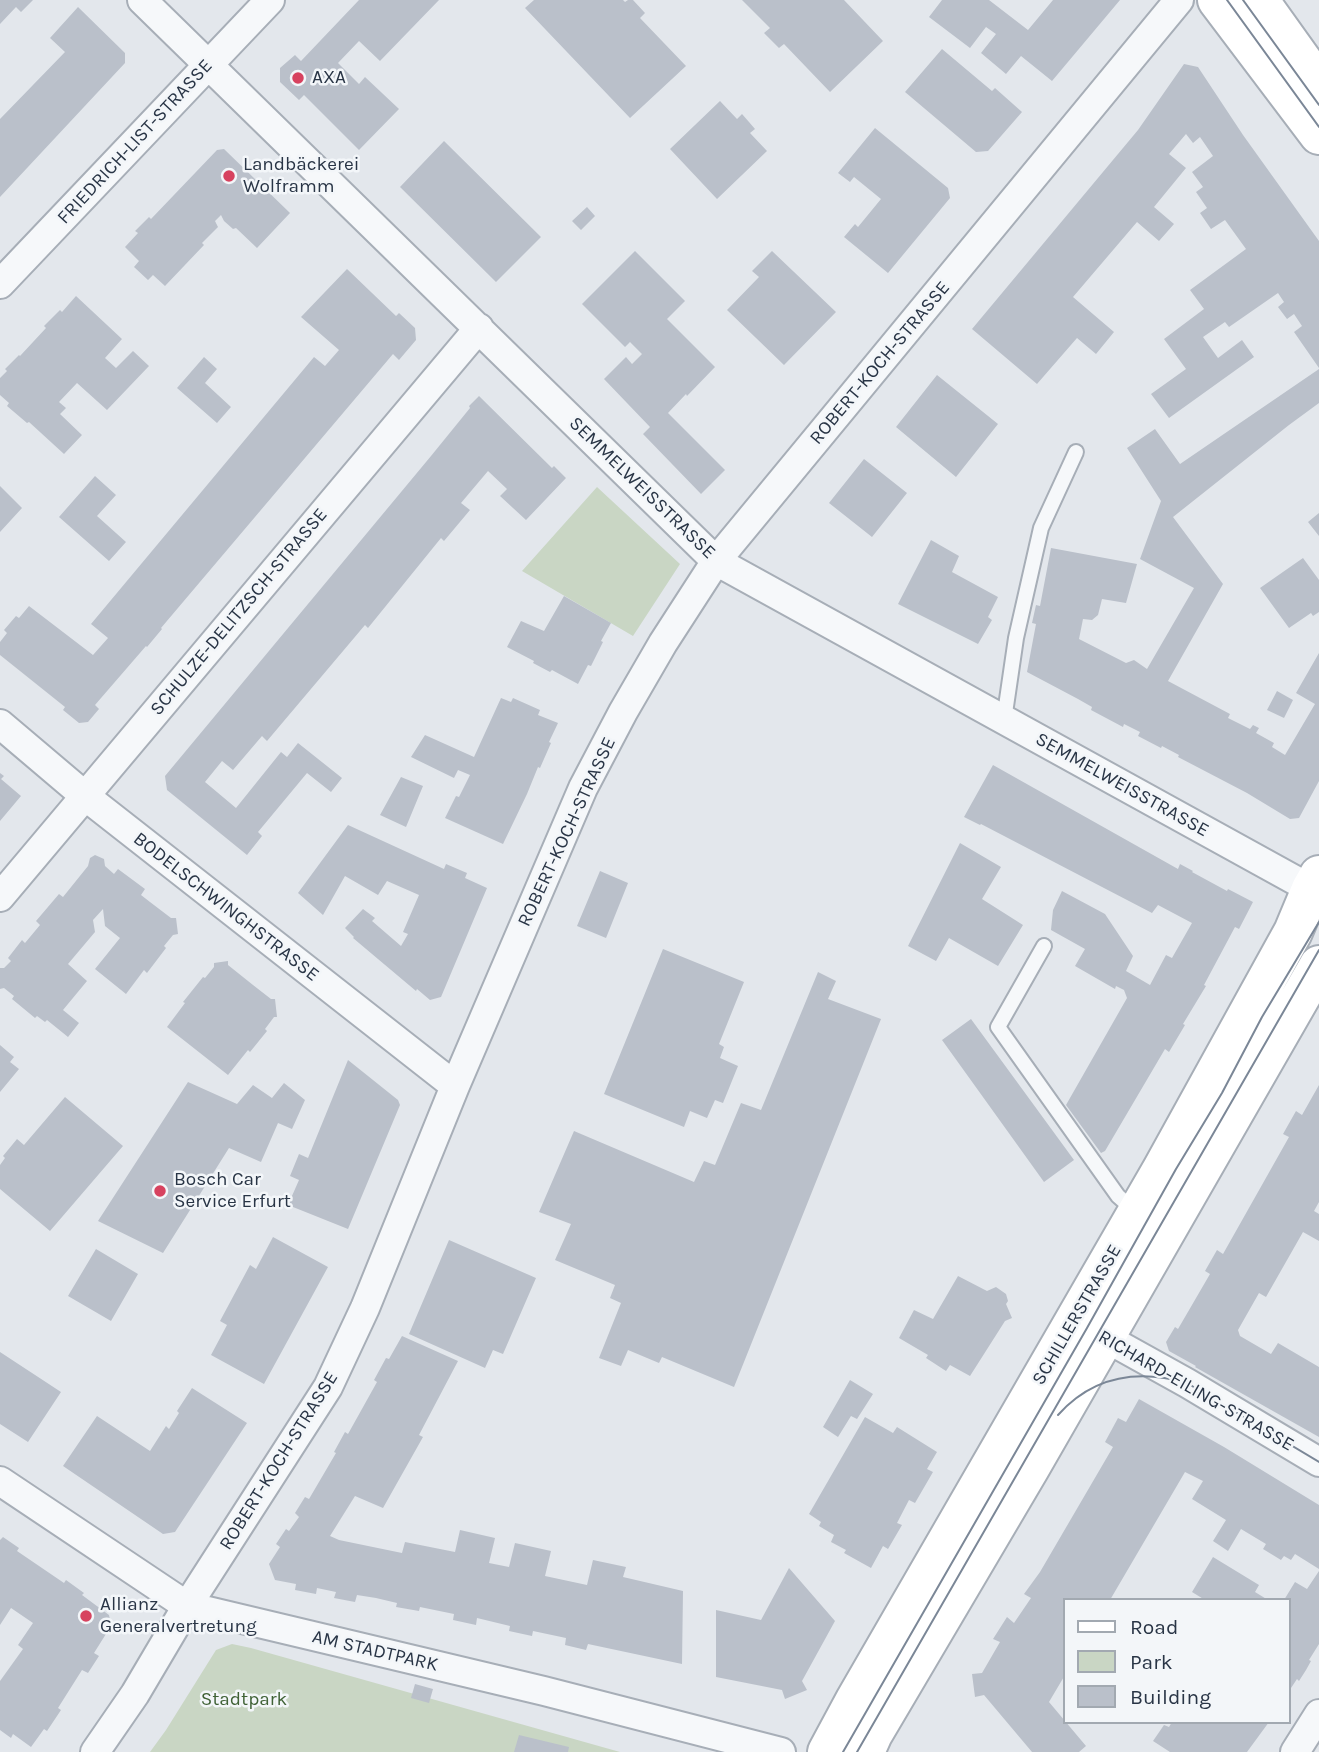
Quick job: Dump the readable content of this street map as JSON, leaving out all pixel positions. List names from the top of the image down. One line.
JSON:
{"streets":{"main road":["SCHILLERSTRASSE"],"street":["FRIEDRICH-LIST-STRASSE","ROBERT-KOCH-STRASSE","SEMMELWEISSTRASSE","SCHULZE-DELITZSCH-STRASSE","BODELSCHWINGHSTRASSE","RICHARD-EILING-STRASSE","AM STADTPARK"]},"crossings":[["FRIEDRICH-LIST-STRASSE","SEMMELWEISSTRASSE"],["ROBERT-KOCH-STRASSE","SEMMELWEISSTRASSE"],["ROBERT-KOCH-STRASSE","BODELSCHWINGHSTRASSE"],["ROBERT-KOCH-STRASSE","AM STADTPARK"],["SEMMELWEISSTRASSE","SCHULZE-DELITZSCH-STRASSE"],["SEMMELWEISSTRASSE","SCHILLERSTRASSE"],["SCHULZE-DELITZSCH-STRASSE","BODELSCHWINGHSTRASSE"],["SCHILLERSTRASSE","RICHARD-EILING-STRASSE"]],"parks":["Stadtpark"],"places":["AXA","Landbäckerei Wolframm","Bosch Car Service Erfurt","Allianz Generalvertretung"],"legend":["Road","Park","Building"]}
